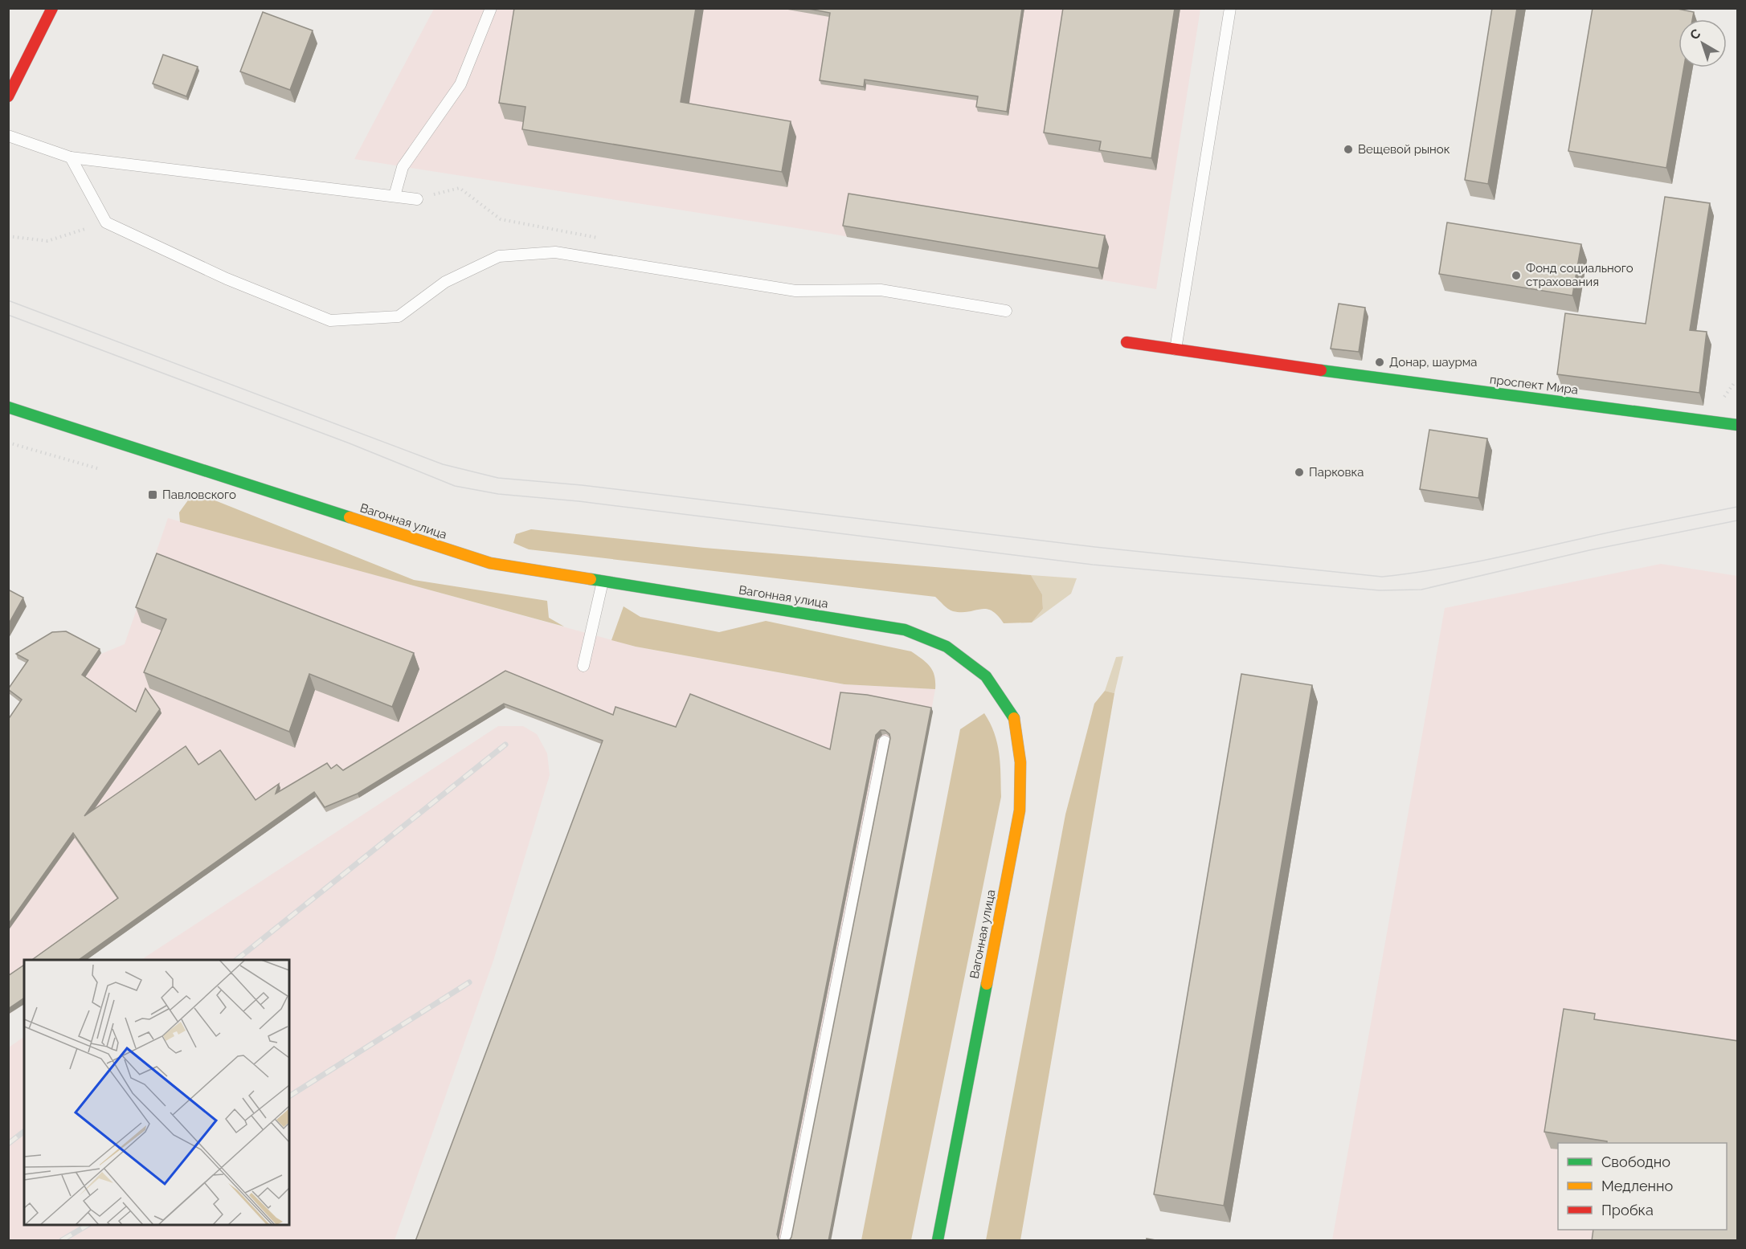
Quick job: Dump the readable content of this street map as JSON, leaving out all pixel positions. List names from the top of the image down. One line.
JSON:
{"streets":{"street":["проспект Мира","Вагонная улица"]},"places":{"other":["Вещевой рынок","Фонд социального страхования","Донар, шаурма","Парковка"],"transit":["Павловского"]},"legend":["Свободно","Медленно","Пробка"],"north":"top left"}
